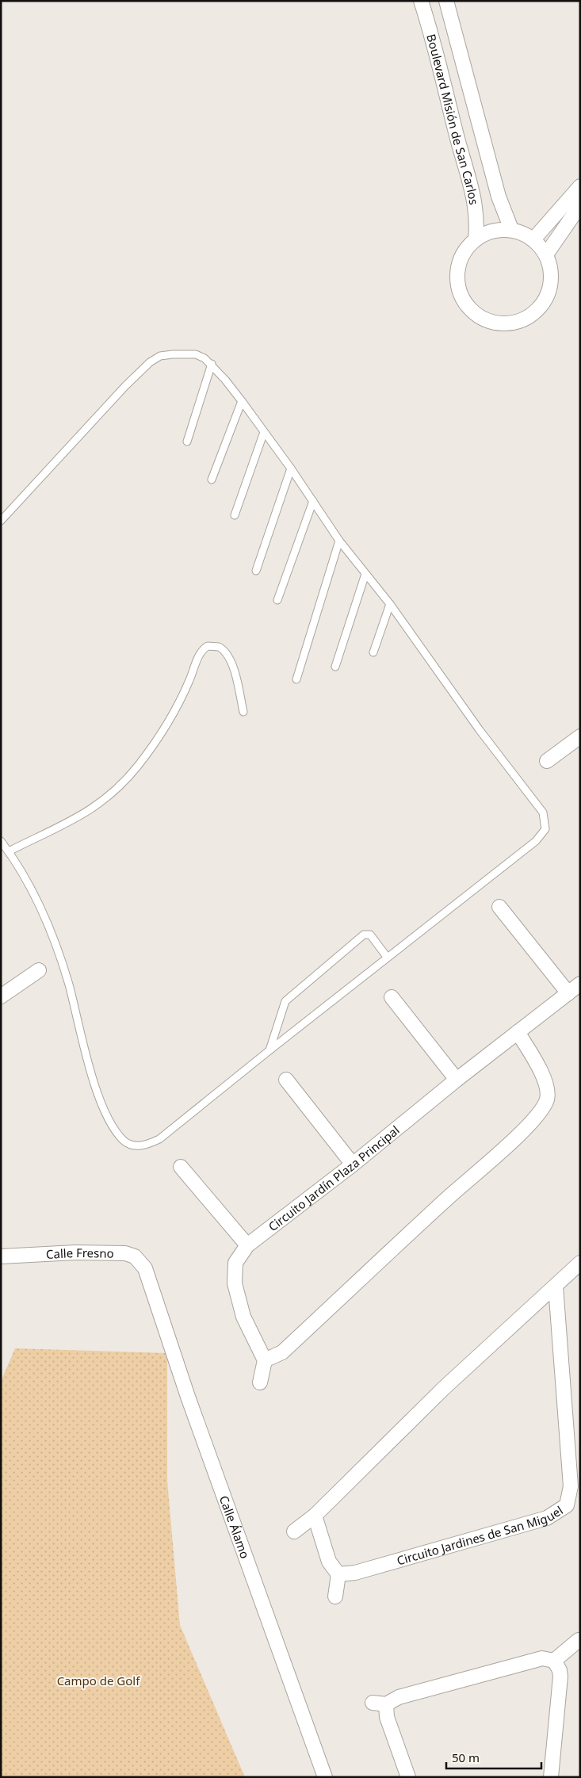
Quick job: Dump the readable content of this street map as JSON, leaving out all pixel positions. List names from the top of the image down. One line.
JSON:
{"streets":{"street":["Boulevard Misión de San Carlos","Circuito Jardín Plaza Principal","Calle Fresno","Calle Álamo","Circuito Jardines de San Miguel"]},"crossings":[["Calle Fresno","Calle Álamo"]],"parks":["Campo de Golf"],"scale_bar":"50 m"}
